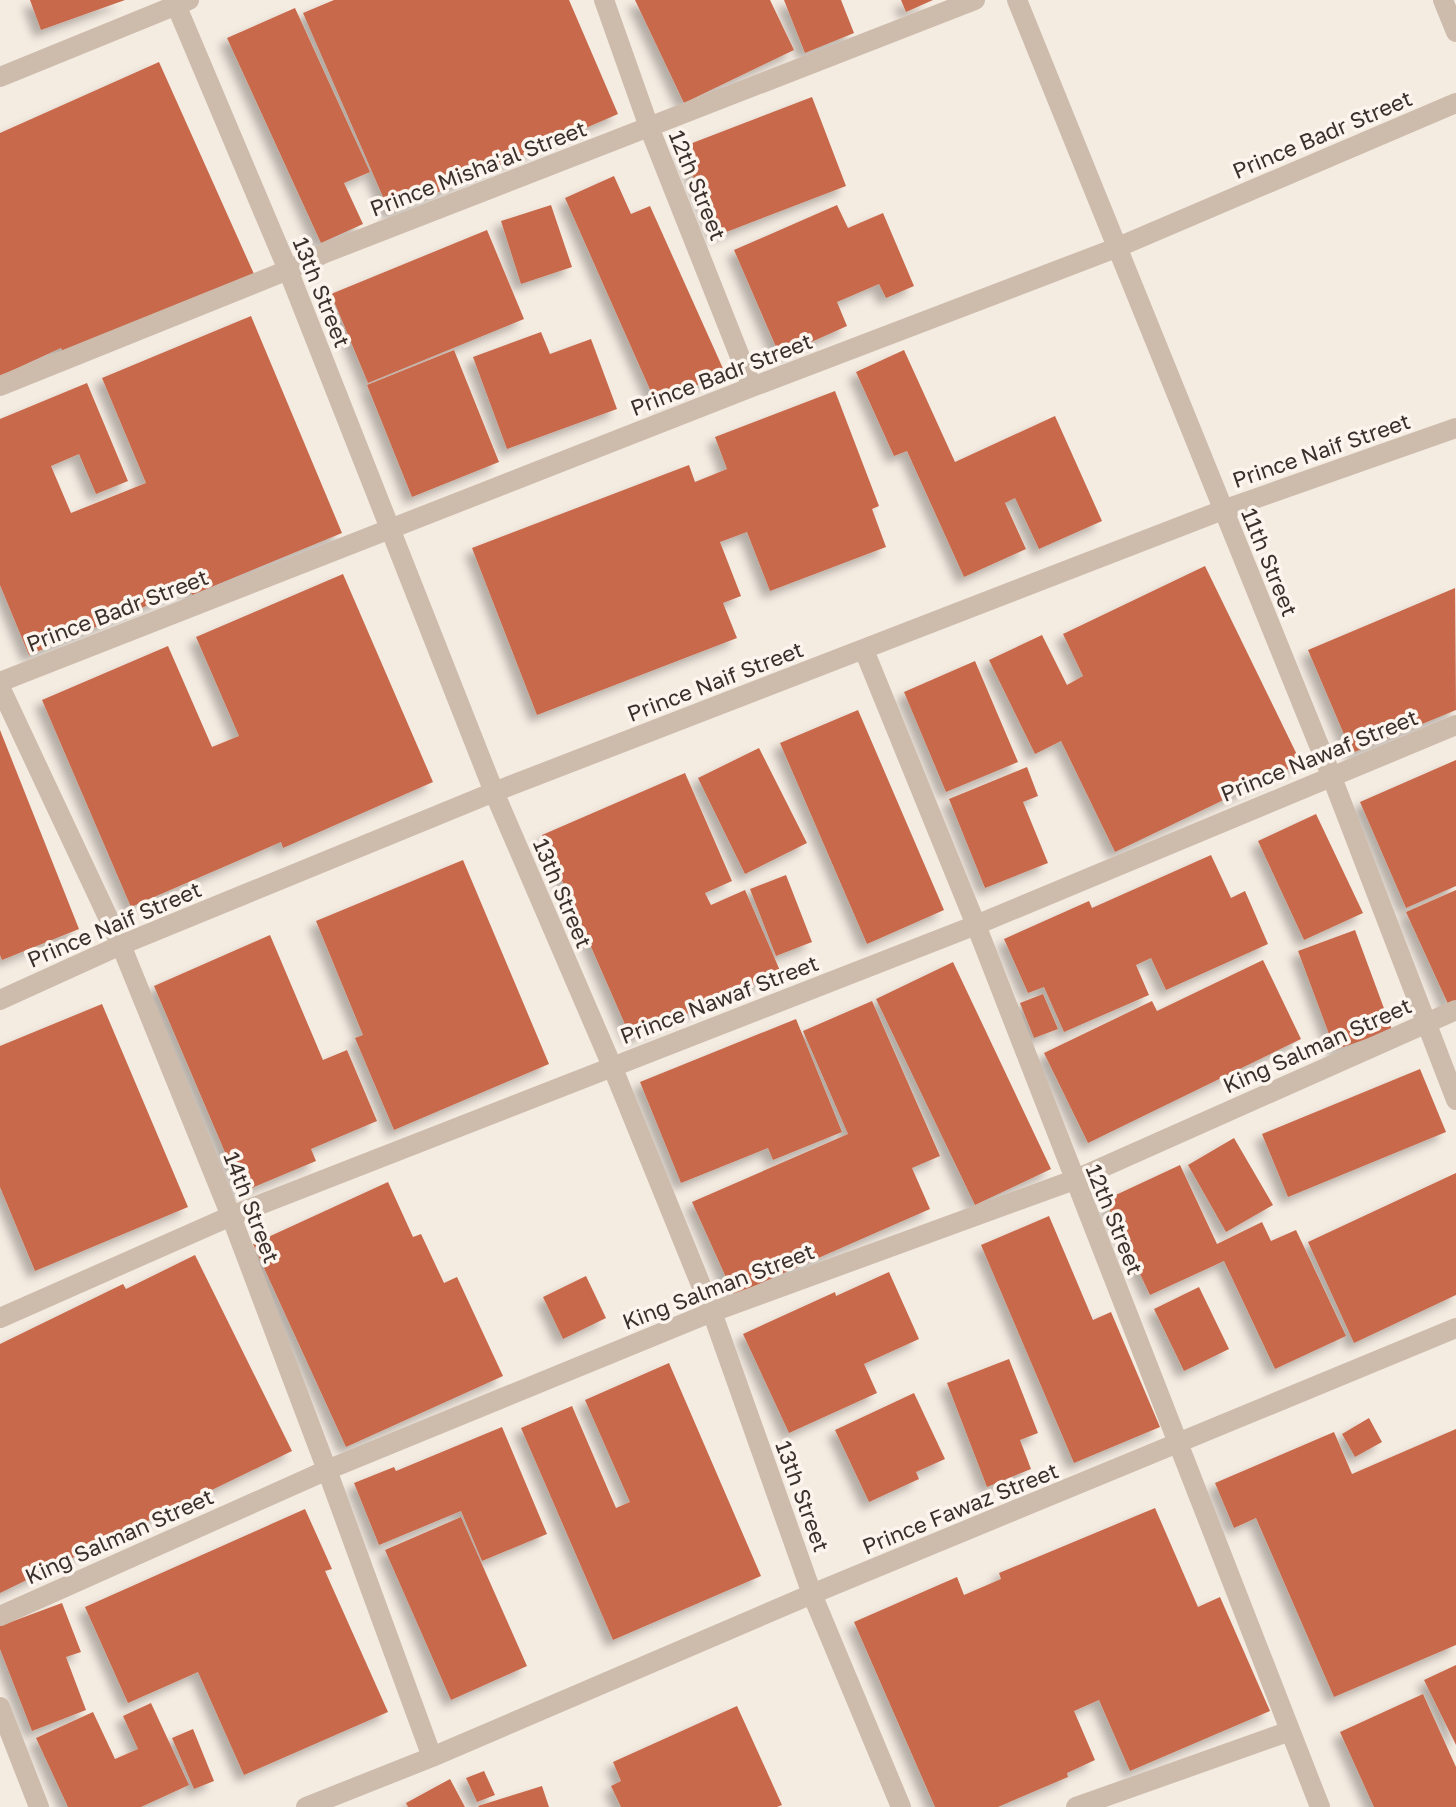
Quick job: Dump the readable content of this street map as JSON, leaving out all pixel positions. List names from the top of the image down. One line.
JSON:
{"streets":{"street":["Prince Badr Street","Prince Misha'al Street","12th Street","13th Street","Prince Naif Street","11th Street","Prince Nawaf Street","King Salman Street","14th Street","Prince Fawaz Street"]},"crossings":[["Prince Badr Street","12th Street"],["Prince Badr Street","13th Street"],["Prince Badr Street","11th Street"],["Prince Badr Street","14th Street"],["Prince Misha'al Street","12th Street"],["Prince Misha'al Street","13th Street"],["12th Street","Prince Naif Street"],["12th Street","Prince Nawaf Street"],["12th Street","King Salman Street"],["12th Street","Prince Fawaz Street"],["13th Street","Prince Naif Street"],["13th Street","Prince Nawaf Street"],["13th Street","King Salman Street"],["13th Street","Prince Fawaz Street"],["Prince Naif Street","11th Street"],["Prince Naif Street","14th Street"],["11th Street","Prince Nawaf Street"],["11th Street","King Salman Street"],["Prince Nawaf Street","14th Street"],["King Salman Street","14th Street"],["14th Street","Prince Fawaz Street"]]}
